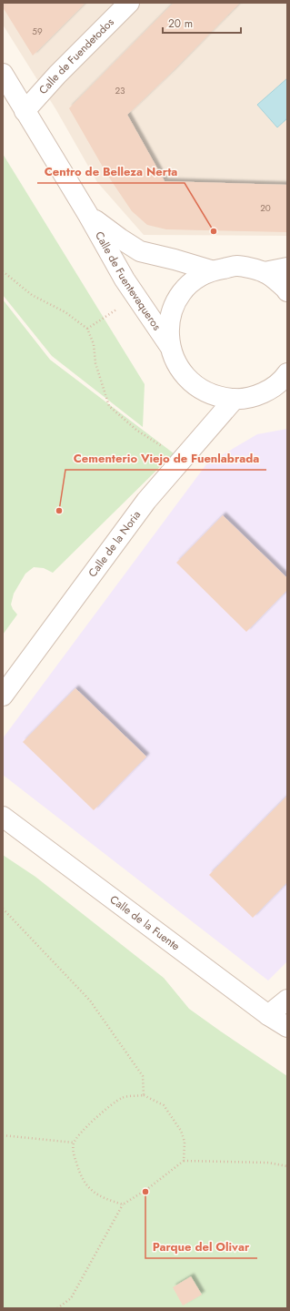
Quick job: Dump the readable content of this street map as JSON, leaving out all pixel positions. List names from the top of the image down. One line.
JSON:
{"streets":{"street":["Calle de Fuendetodos","Calle de Fuentevaqueros","Calle de la Noria","Calle de la Fuente"]},"crossings":[["Calle de Fuendetodos","Calle de Fuentevaqueros"]],"places":["Centro de Belleza Nerta","Cementerio Viejo de Fuenlabrada","Parque del Olivar"],"house_numbers":["59","23","20"],"scale_bar":"20 m"}
